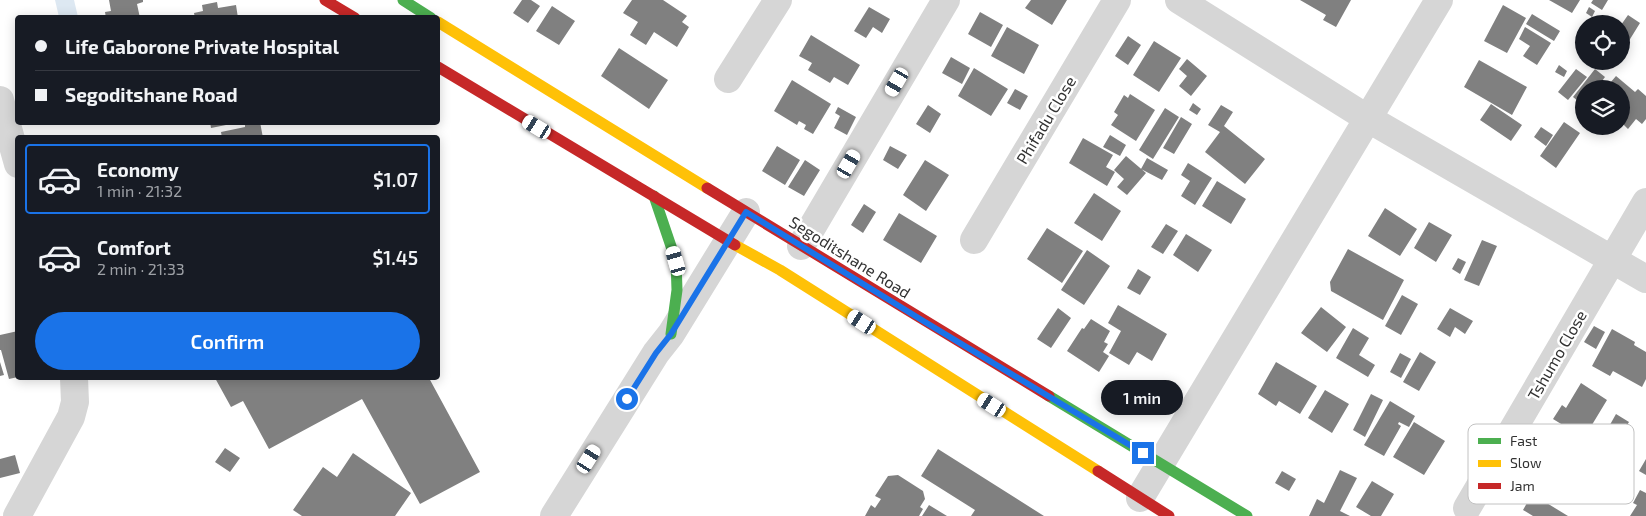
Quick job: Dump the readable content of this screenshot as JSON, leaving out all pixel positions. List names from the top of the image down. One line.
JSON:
{"streets":{"main road":["Segoditshane Road"],"street":["Phifadu Close","Tshumo Close"]},"legend":["Fast","Slow","Jam"],"page":{"banner":["Life Gaborone Private Hospital","Segoditshane Road"],"list":[{"name":"Economy","note":"1 min · 21:32","value":"$1.07"},{"name":"Comfort","note":"2 min · 21:33","value":"$1.45"}],"buttons":"Confirm","bubble":"1 min"}}
